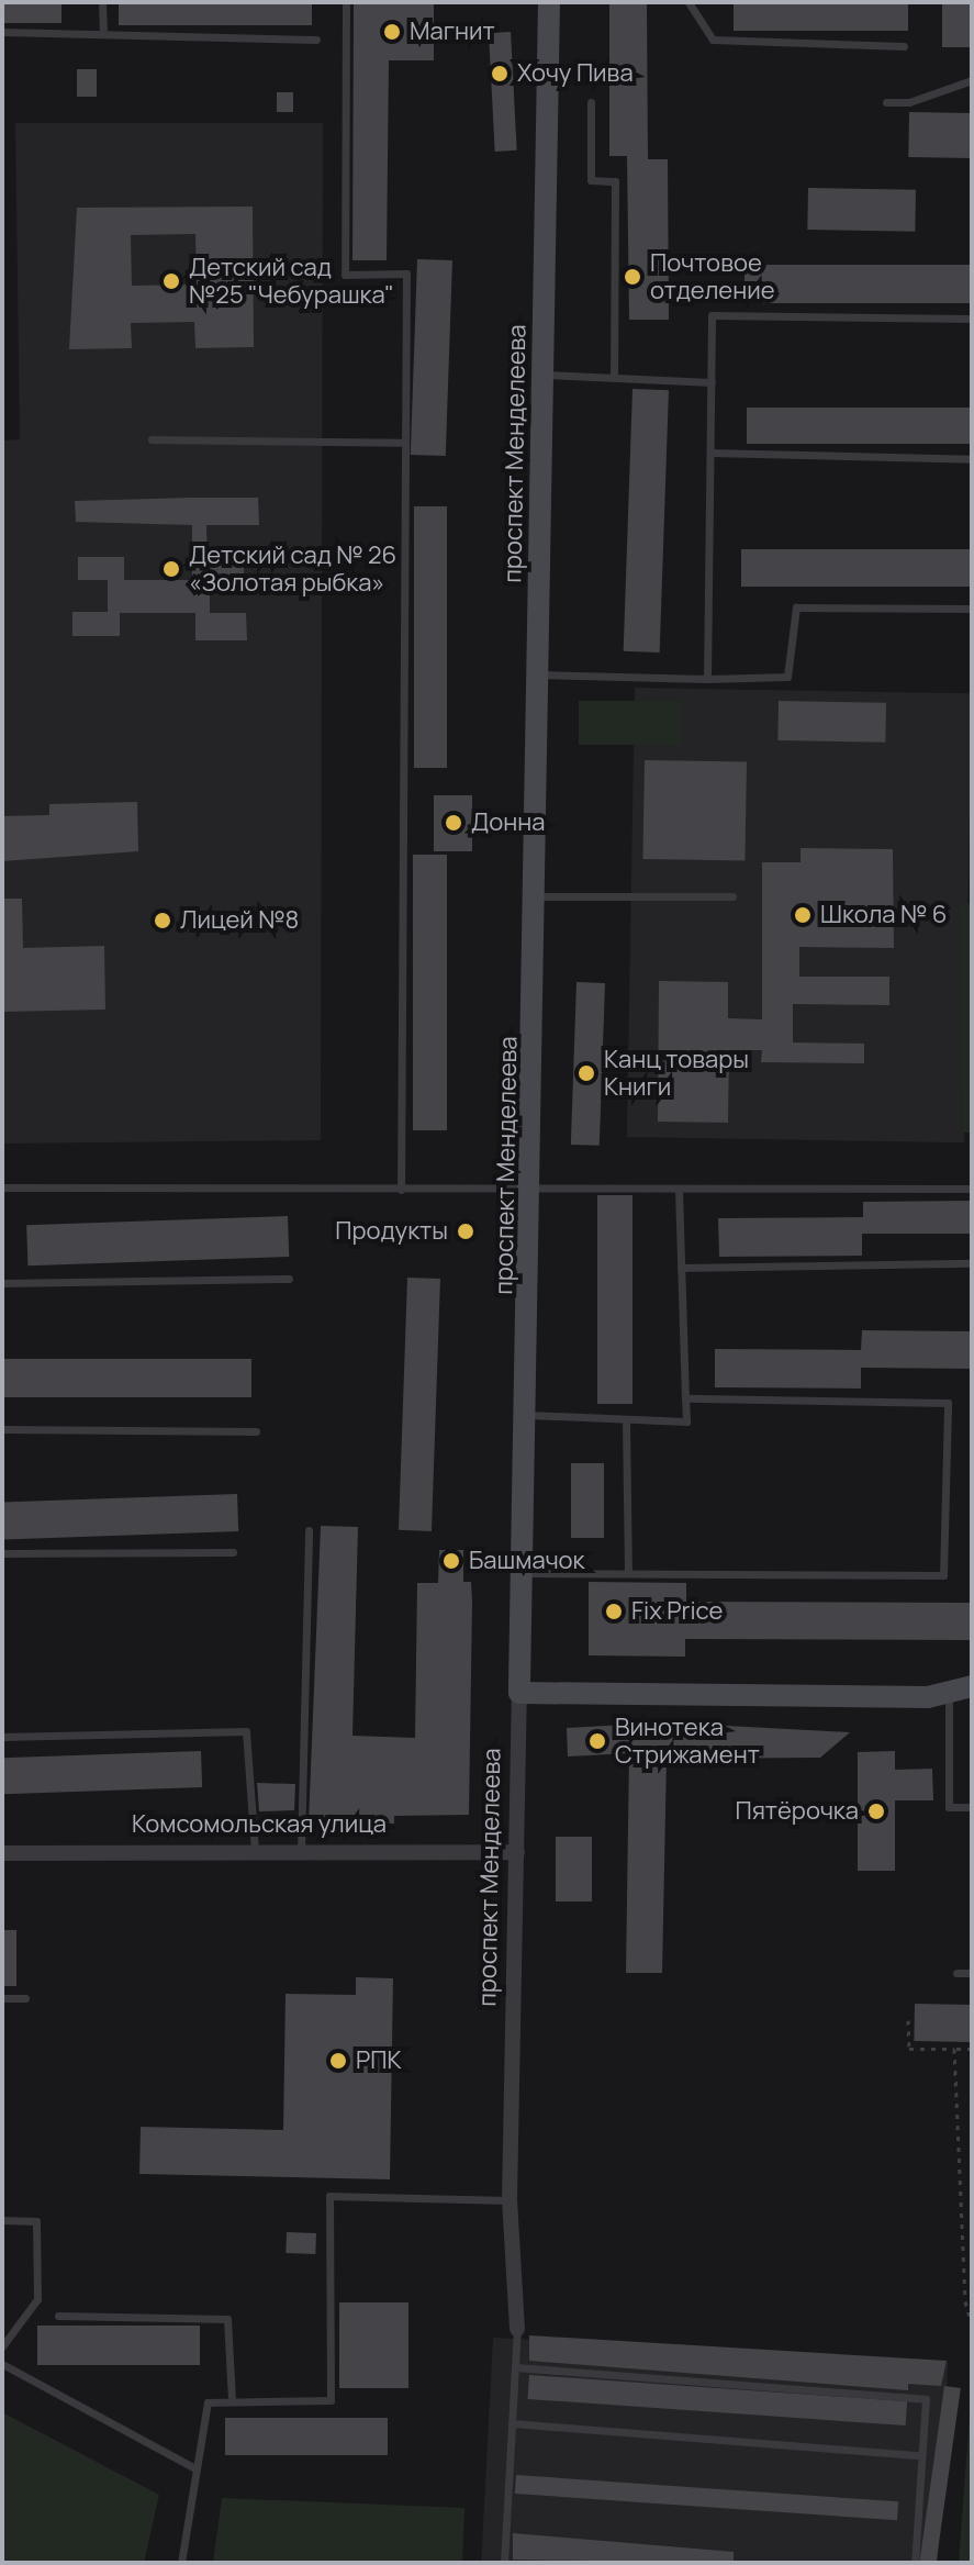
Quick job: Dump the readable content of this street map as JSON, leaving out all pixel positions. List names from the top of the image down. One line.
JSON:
{"streets":{"street":["проспект Менделеева","Комсомольская улица"]},"crossings":[["проспект Менделеева","Комсомольская улица"]],"places":["Магнит","Хочу Пива","Почтовое отделение","Детский сад №25 \"Чебурашка\"","Детский сад № 26 «Золотая рыбка»","Донна","Школа № 6","Лицей №8","Канц товары Книги","Продукты","Башмачок","Fix Price","Винотека Стрижамент","Пятёрочка","РПК"]}
